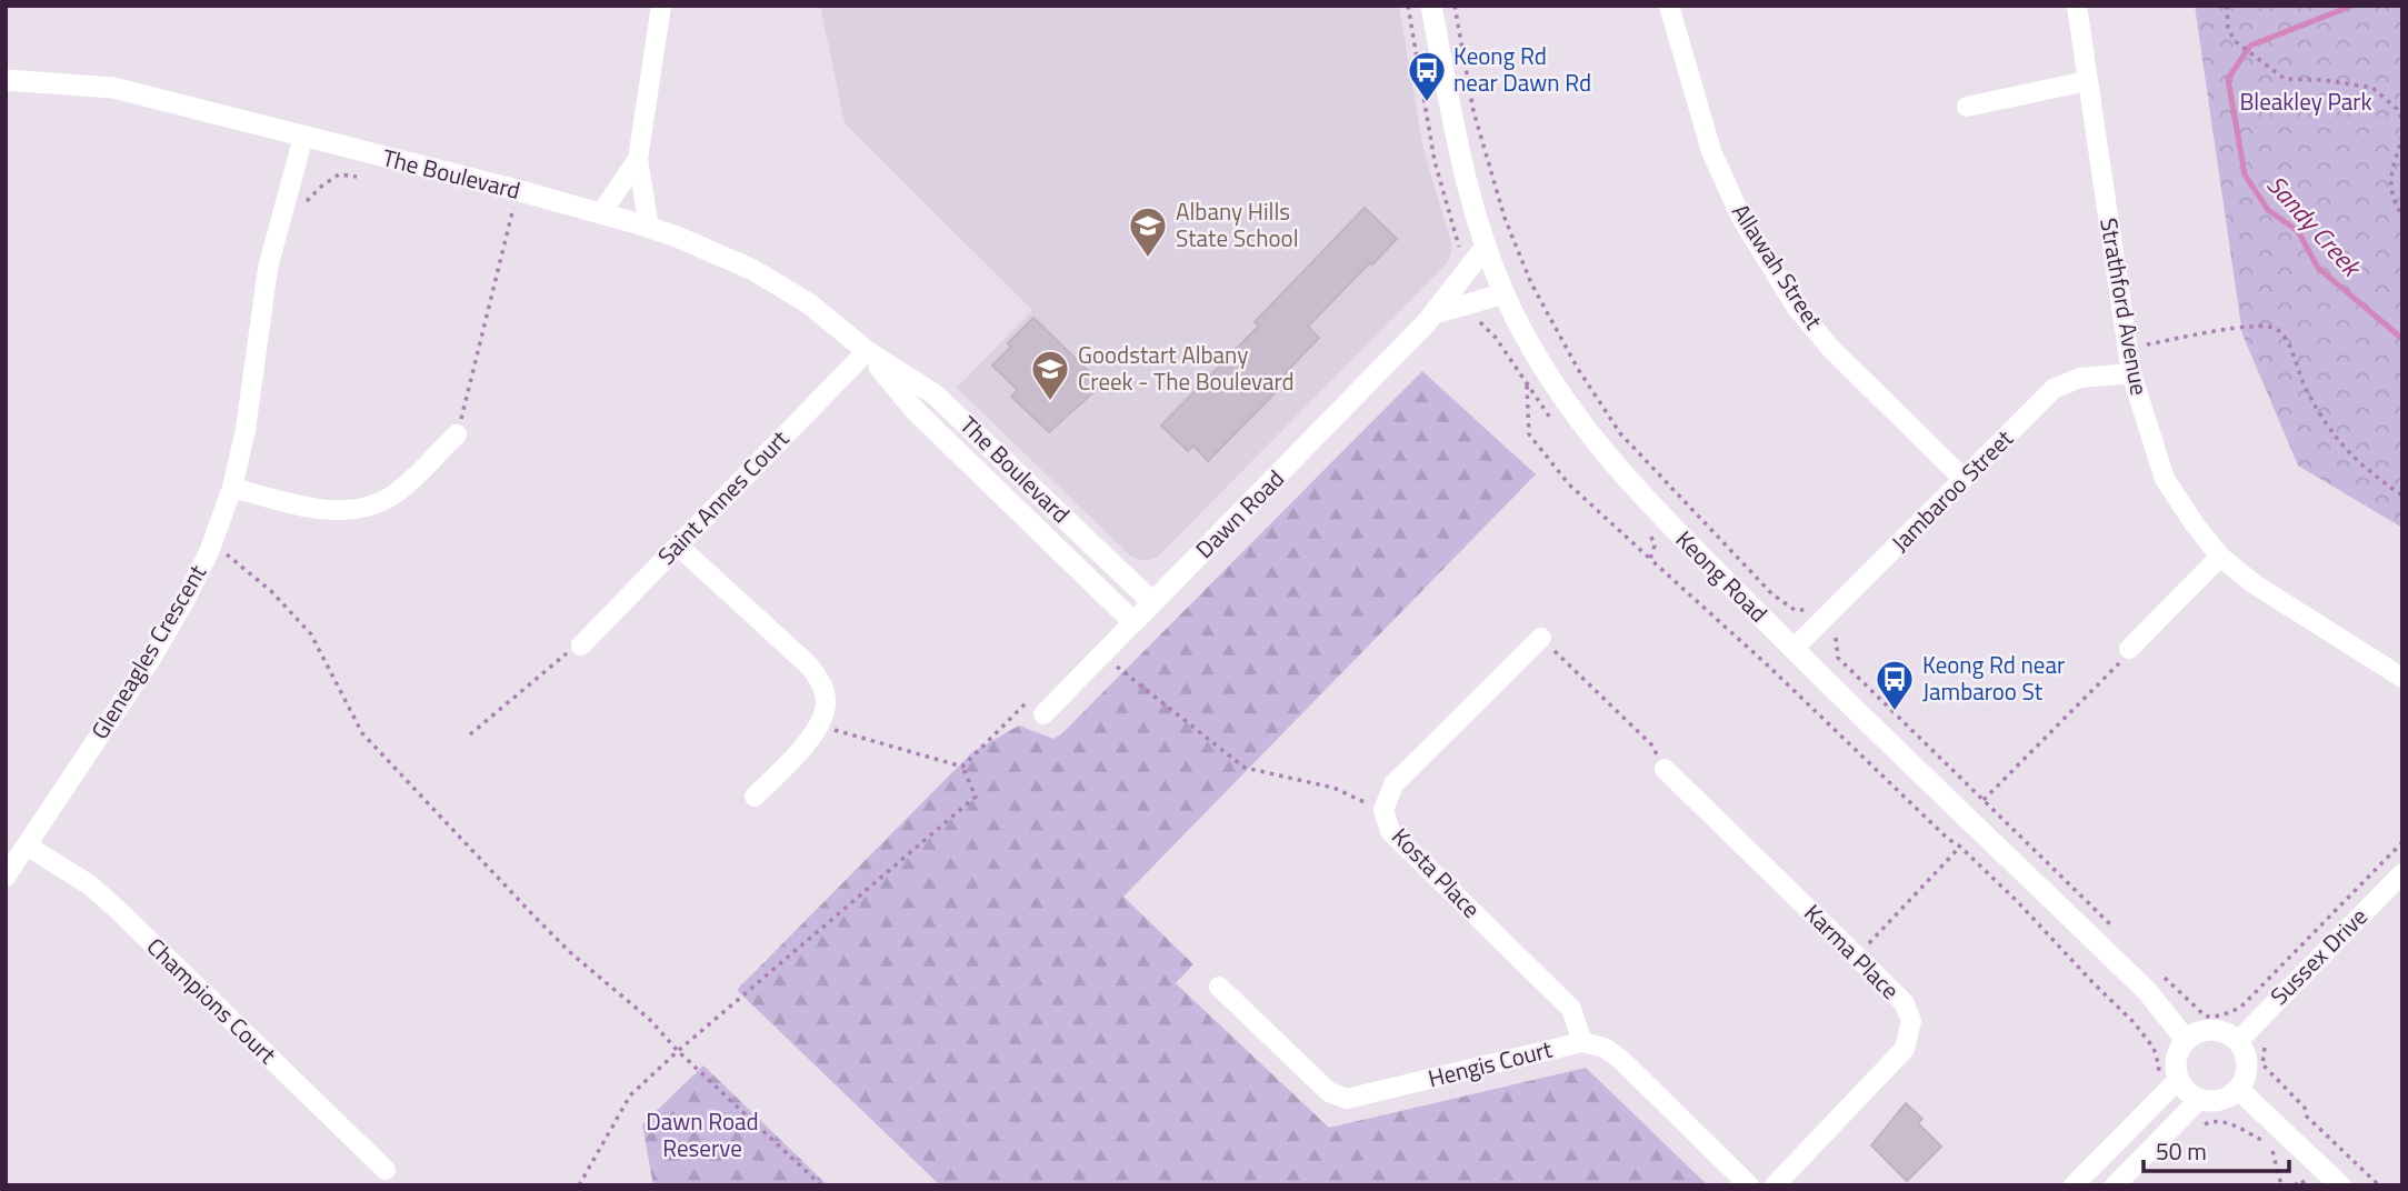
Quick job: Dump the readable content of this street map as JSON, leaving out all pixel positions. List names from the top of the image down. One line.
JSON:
{"streets":{"street":["The Boulevard","Allawah Street","Strathford Avenue","Jambaroo Street","Saint Annes Court","Dawn Road","Keong Road","Gleneagles Crescent","Kosta Place","Karma Place","Sussex Drive","Champions Court","Hengis Court"]},"crossings":[["The Boulevard","Saint Annes Court"],["The Boulevard","Dawn Road"],["The Boulevard","Gleneagles Crescent"],["Allawah Street","Jambaroo Street"],["Strathford Avenue","Jambaroo Street"],["Jambaroo Street","Keong Road"],["Dawn Road","Keong Road"],["Keong Road","Sussex Drive"],["Gleneagles Crescent","Champions Court"],["Kosta Place","Hengis Court"]],"water":["Sandy Creek"],"parks":["Bleakley Park","Dawn Road Reserve"],"places":{"bus stop":["Keong Rd near Dawn Rd","Keong Rd near Jambaroo St"],"school or university":["Albany Hills State School","Goodstart Albany Creek - The Boulevard"]},"scale_bar":"50 m"}
